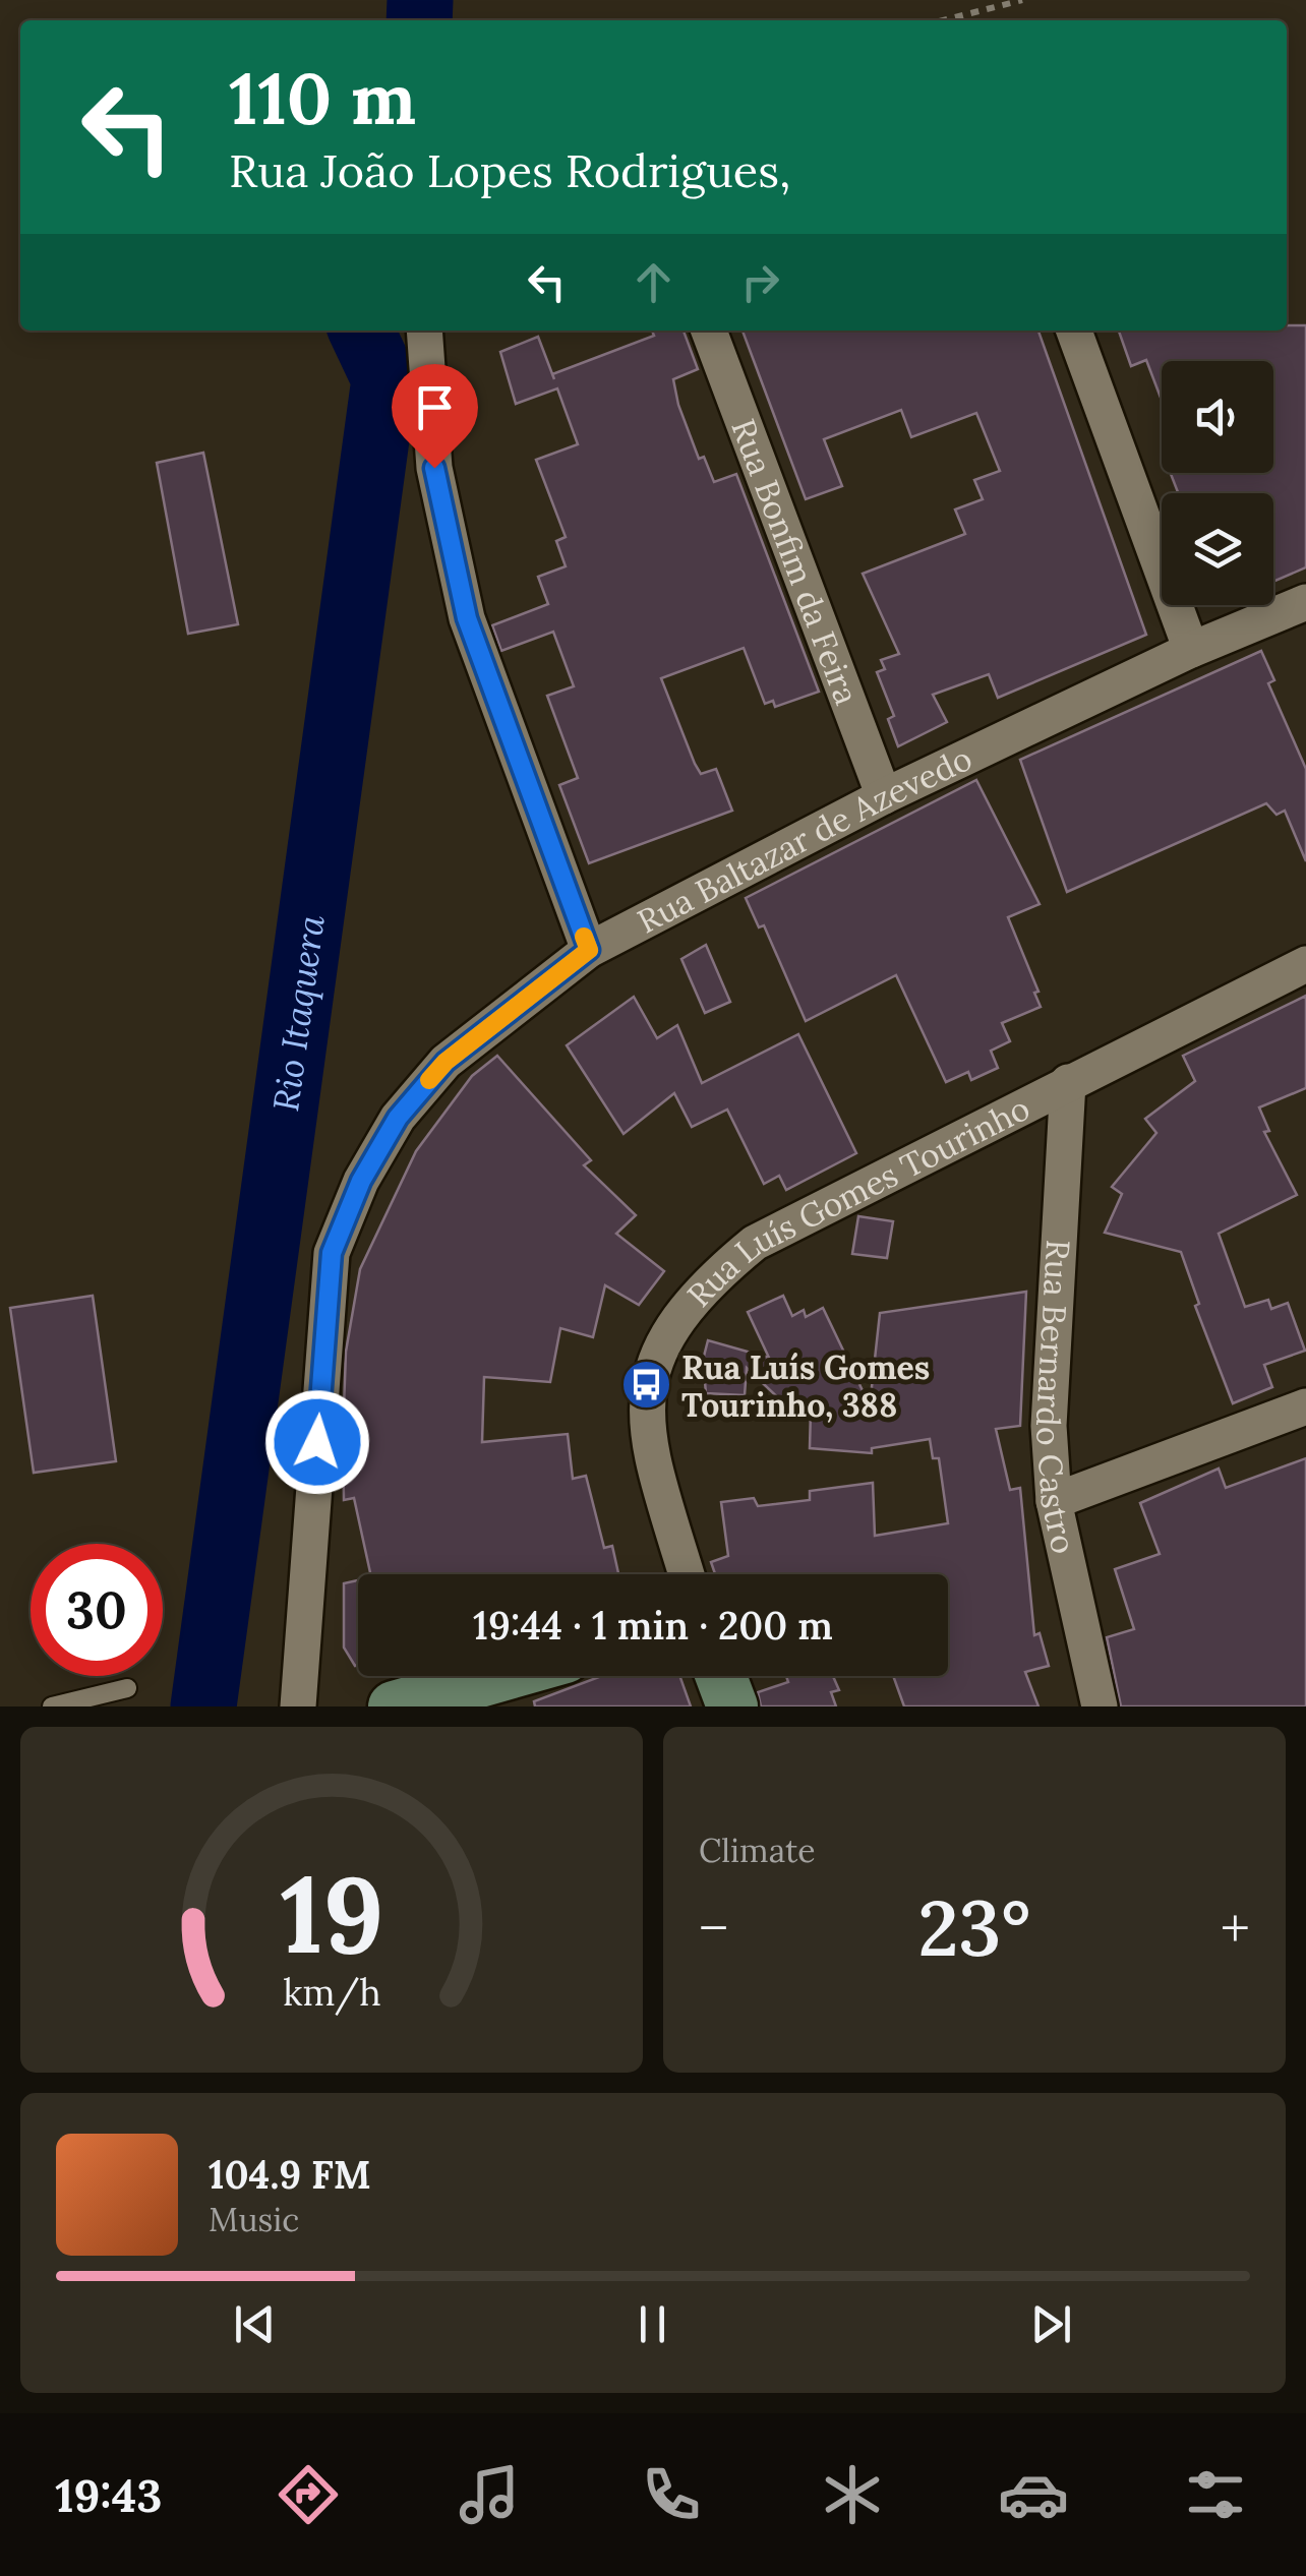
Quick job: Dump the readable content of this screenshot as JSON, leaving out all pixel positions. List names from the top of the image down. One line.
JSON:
{"streets":{"street":["Rua Bonfim da Feira","Rua Baltazar de Azevedo","Rua Luís Gomes Tourinho","Rua Bernardo Castro"]},"crossings":[["Rua Bonfim da Feira","Rua Baltazar de Azevedo"],["Rua Luís Gomes Tourinho","Rua Bernardo Castro"]],"water":["Rio Itaquera"],"places":{"bus stop":["Rua Luís Gomes Tourinho, 388"]},"page":{"turn":["110 m","Rua João Lopes Rodrigues,"],"limit":"30","trip":"19:44 · 1 min · 200 m","tile":"Climate","heat":["−","23°","+"],"song":["104.9 FM","Music"],"tabs":"19:43","gauge":["19","km/h"]}}
